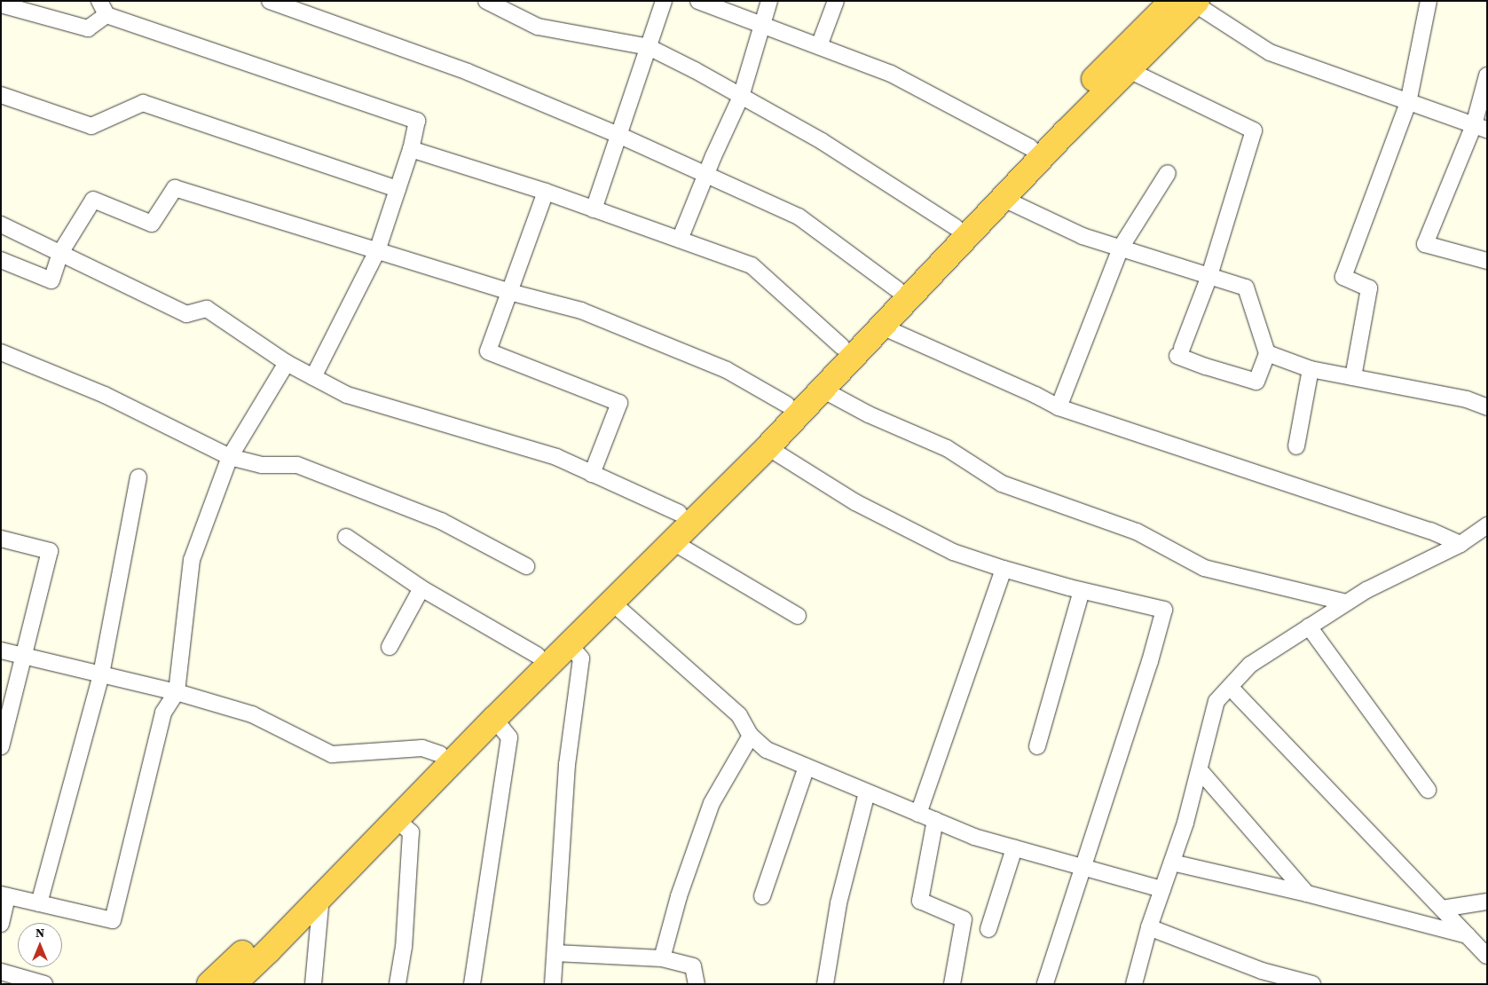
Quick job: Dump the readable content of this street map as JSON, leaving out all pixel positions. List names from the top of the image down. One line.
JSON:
{"north":"top"}
